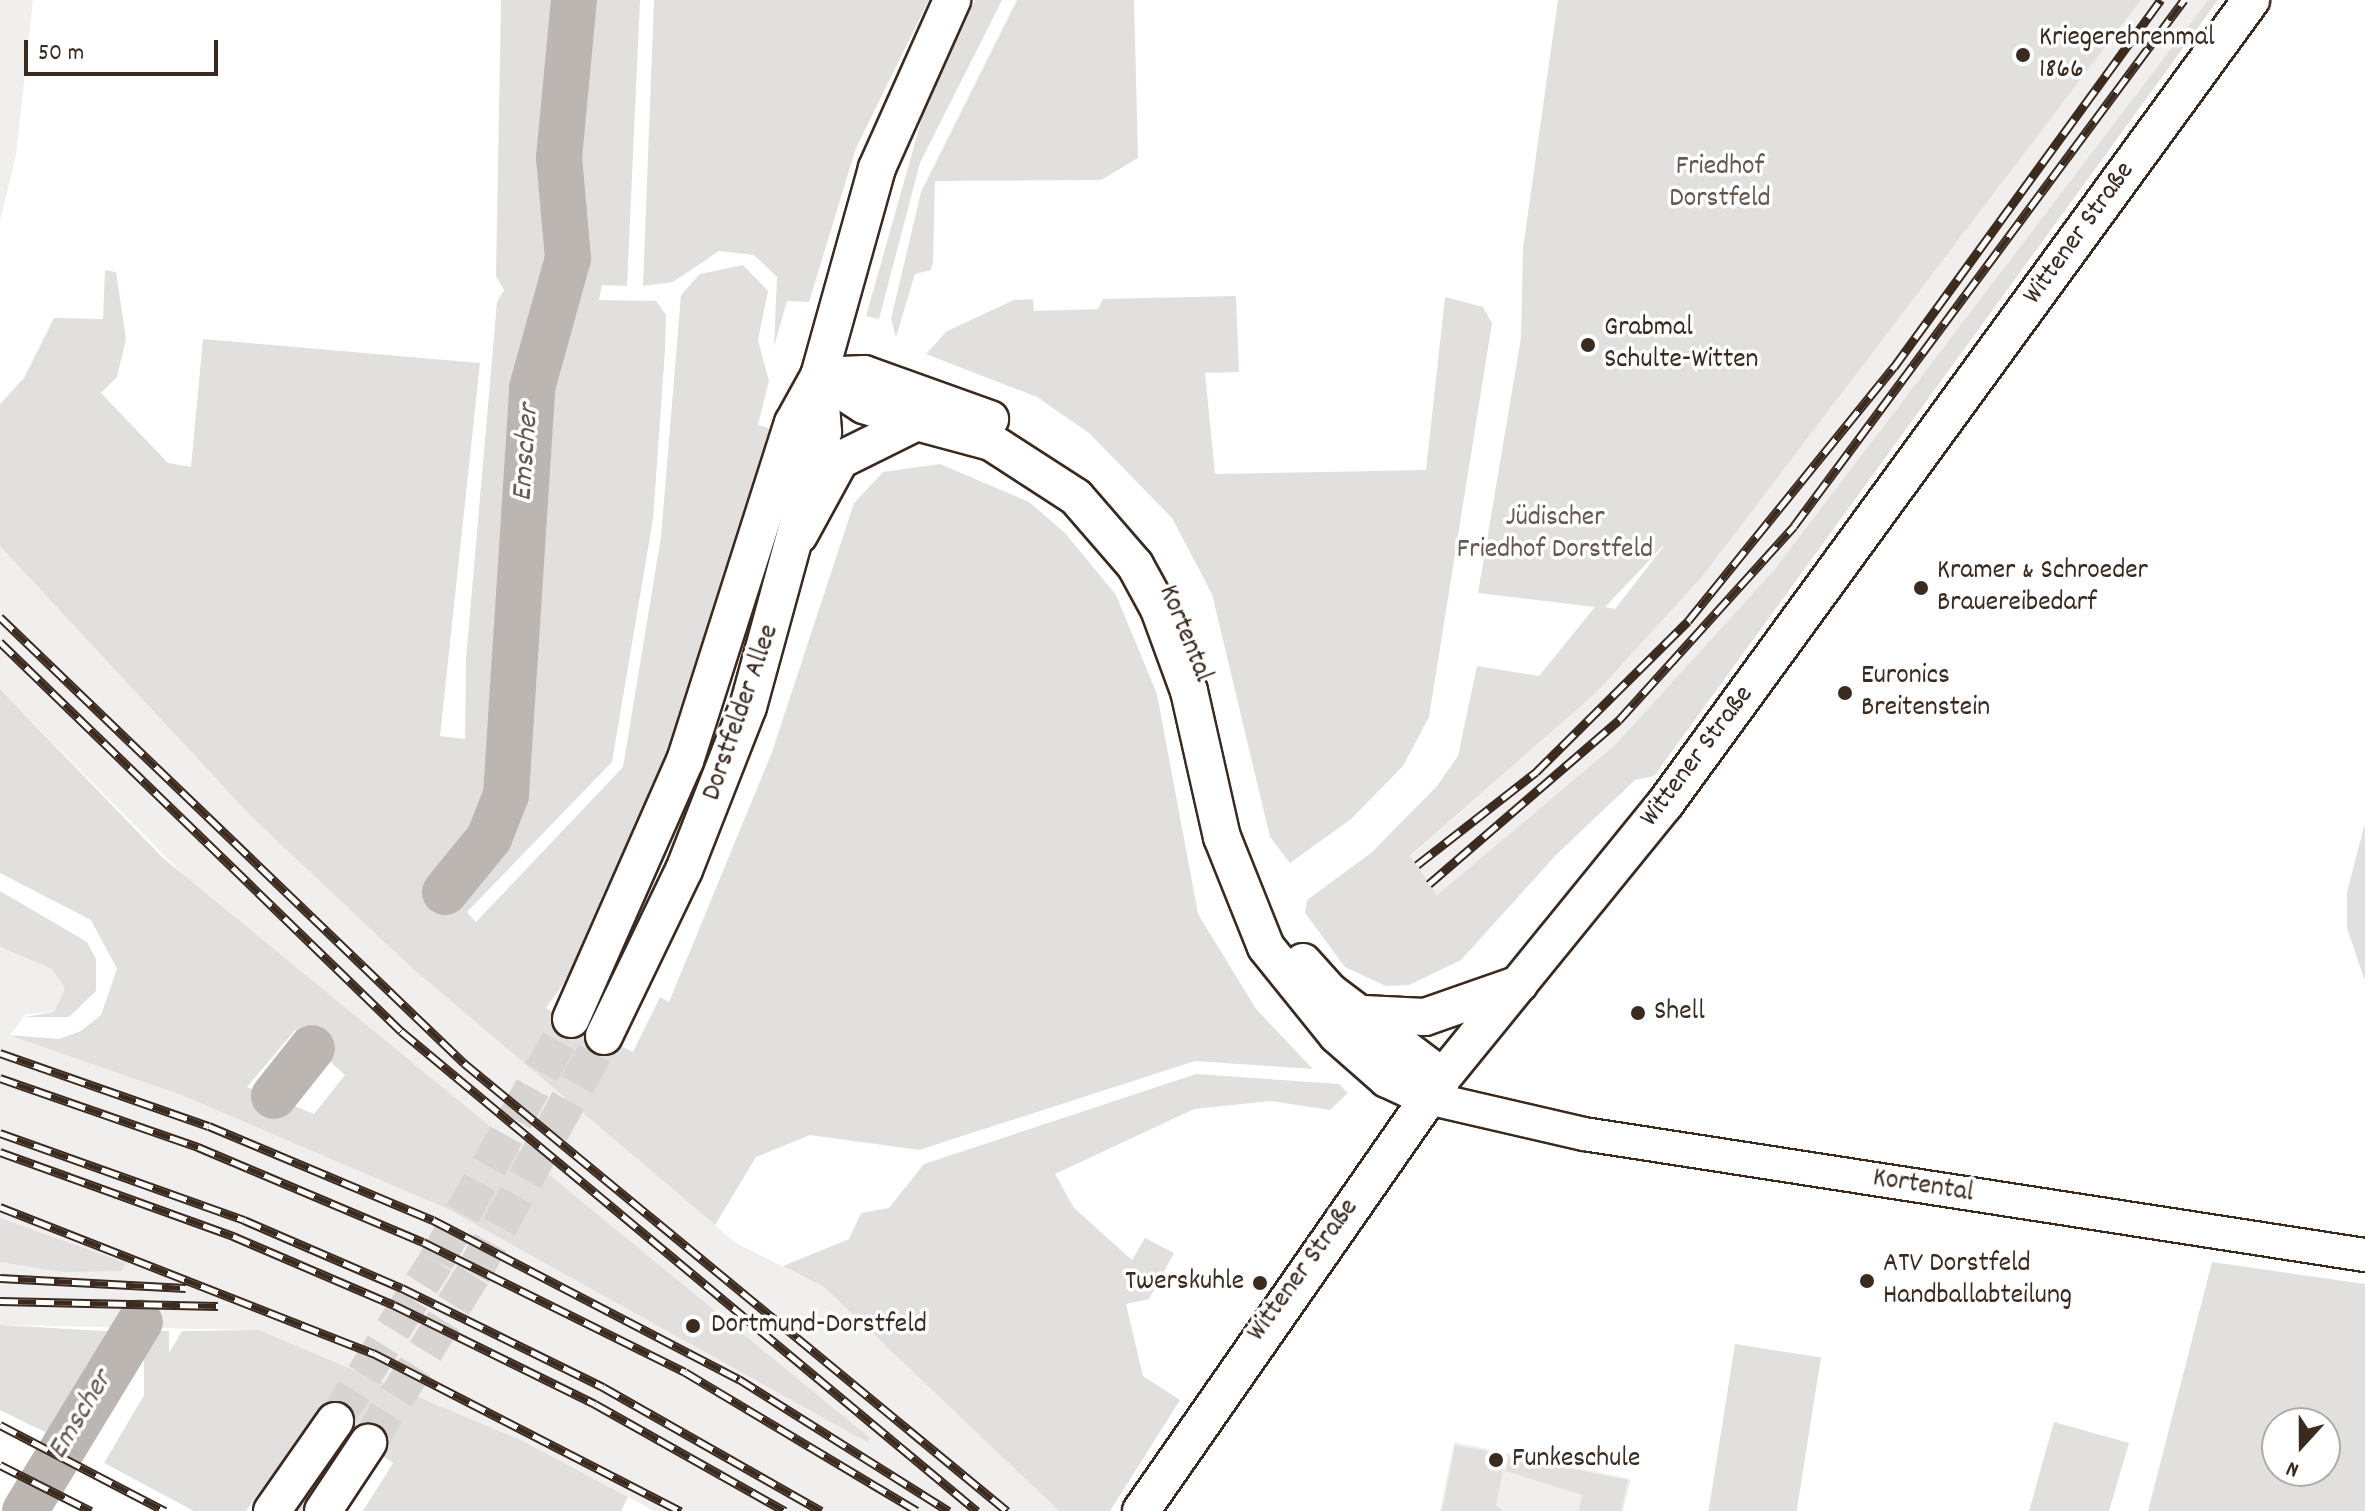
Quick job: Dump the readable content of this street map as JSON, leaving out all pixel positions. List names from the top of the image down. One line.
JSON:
{"streets":{"main road":["Wittener Straße","Kortental","Dorstfelder Allee"]},"crossings":[["Wittener Straße","Kortental"],["Kortental","Dorstfelder Allee"]],"water":["Emscher"],"parks":["Friedhof Dorstfeld","Jüdischer Friedhof Dorstfeld"],"places":["Kriegerehrenmal 1866","Grabmal Schulte-Witten","Kramer & Schroeder Brauereibedarf","Euronics Breitenstein","Shell","ATV Dorstfeld Handballabteilung","Twerskuhle","Dortmund-Dorstfeld","Funkeschule"],"scale_bar":"50 m","north":"bottom"}
